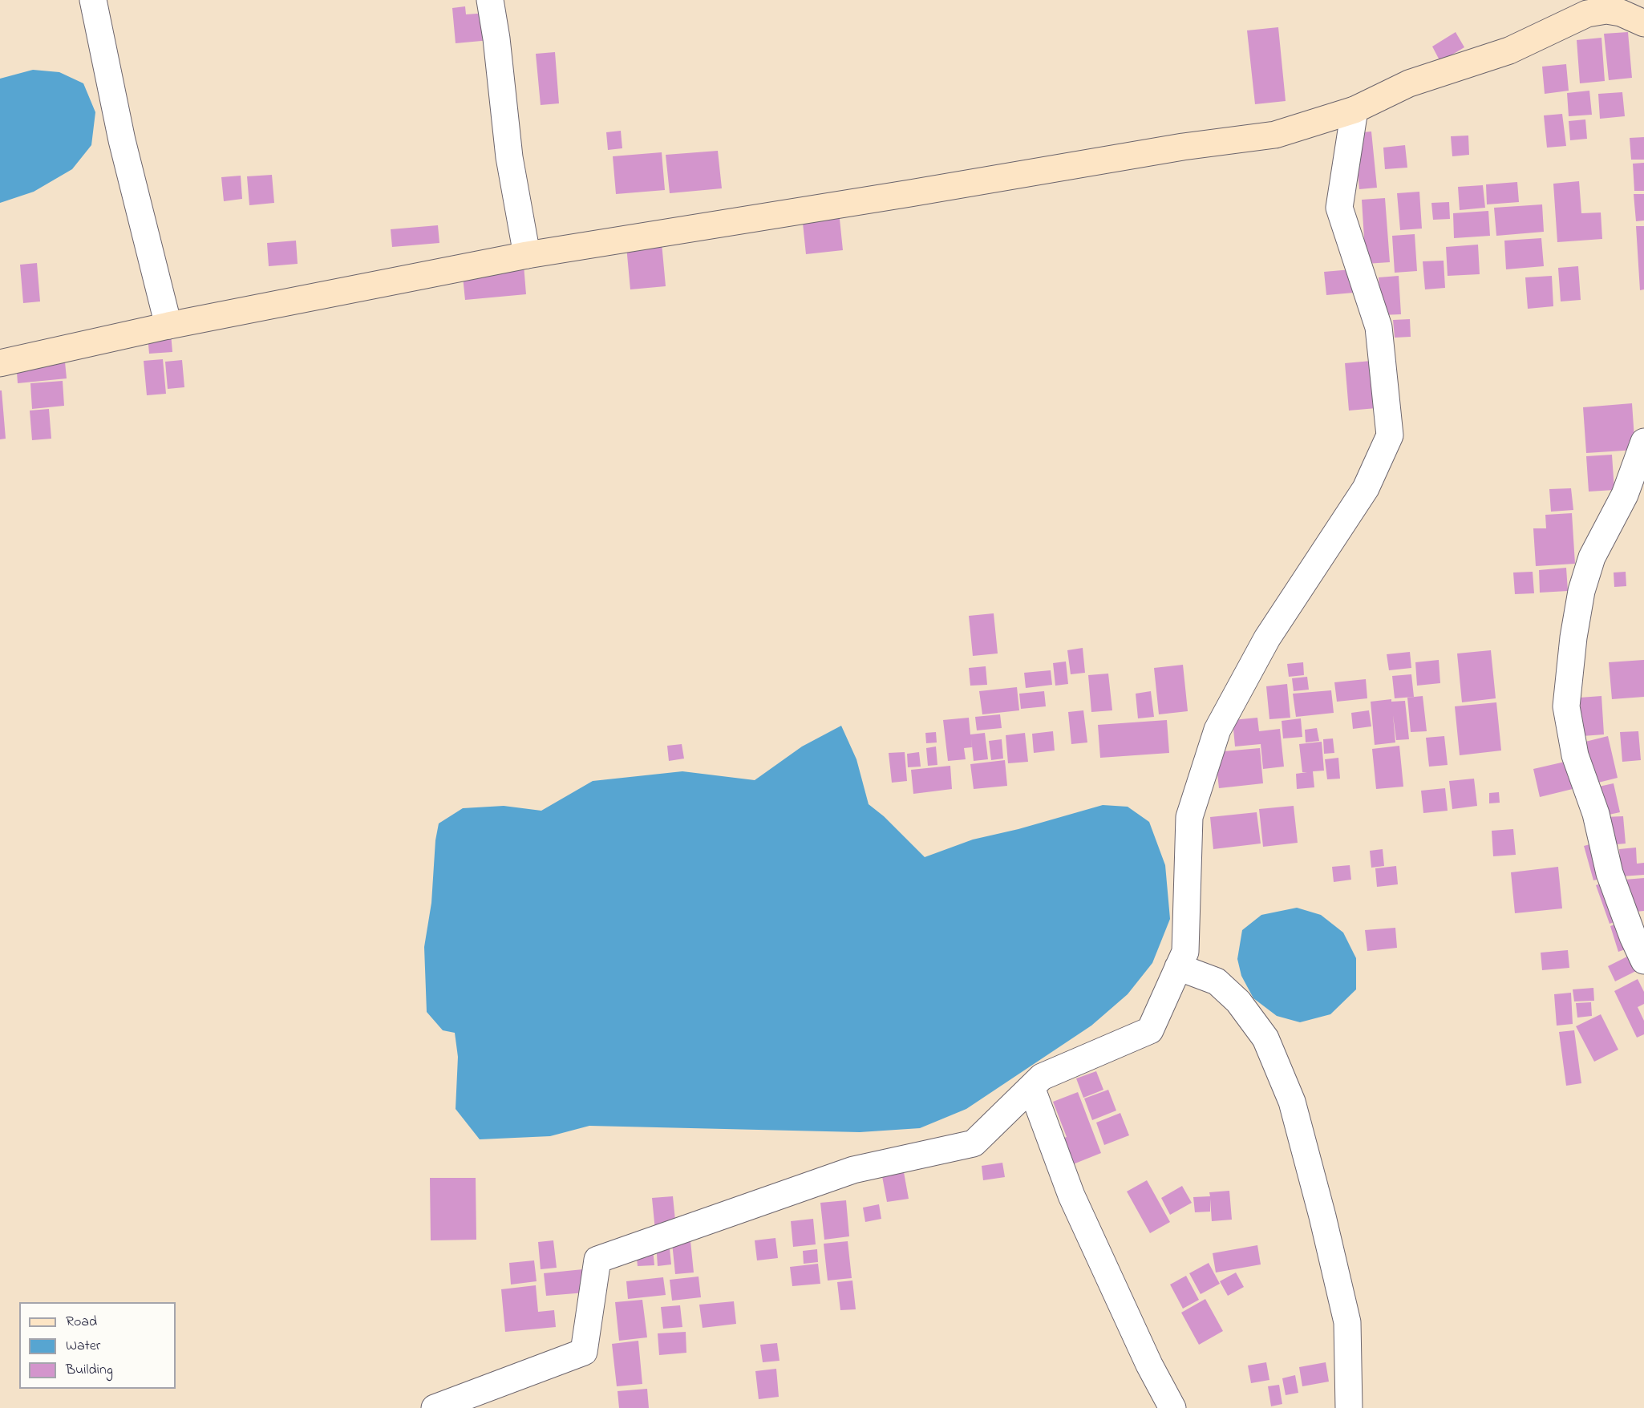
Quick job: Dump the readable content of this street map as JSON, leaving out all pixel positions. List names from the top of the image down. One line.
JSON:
{"legend":["Road","Water","Building"]}
